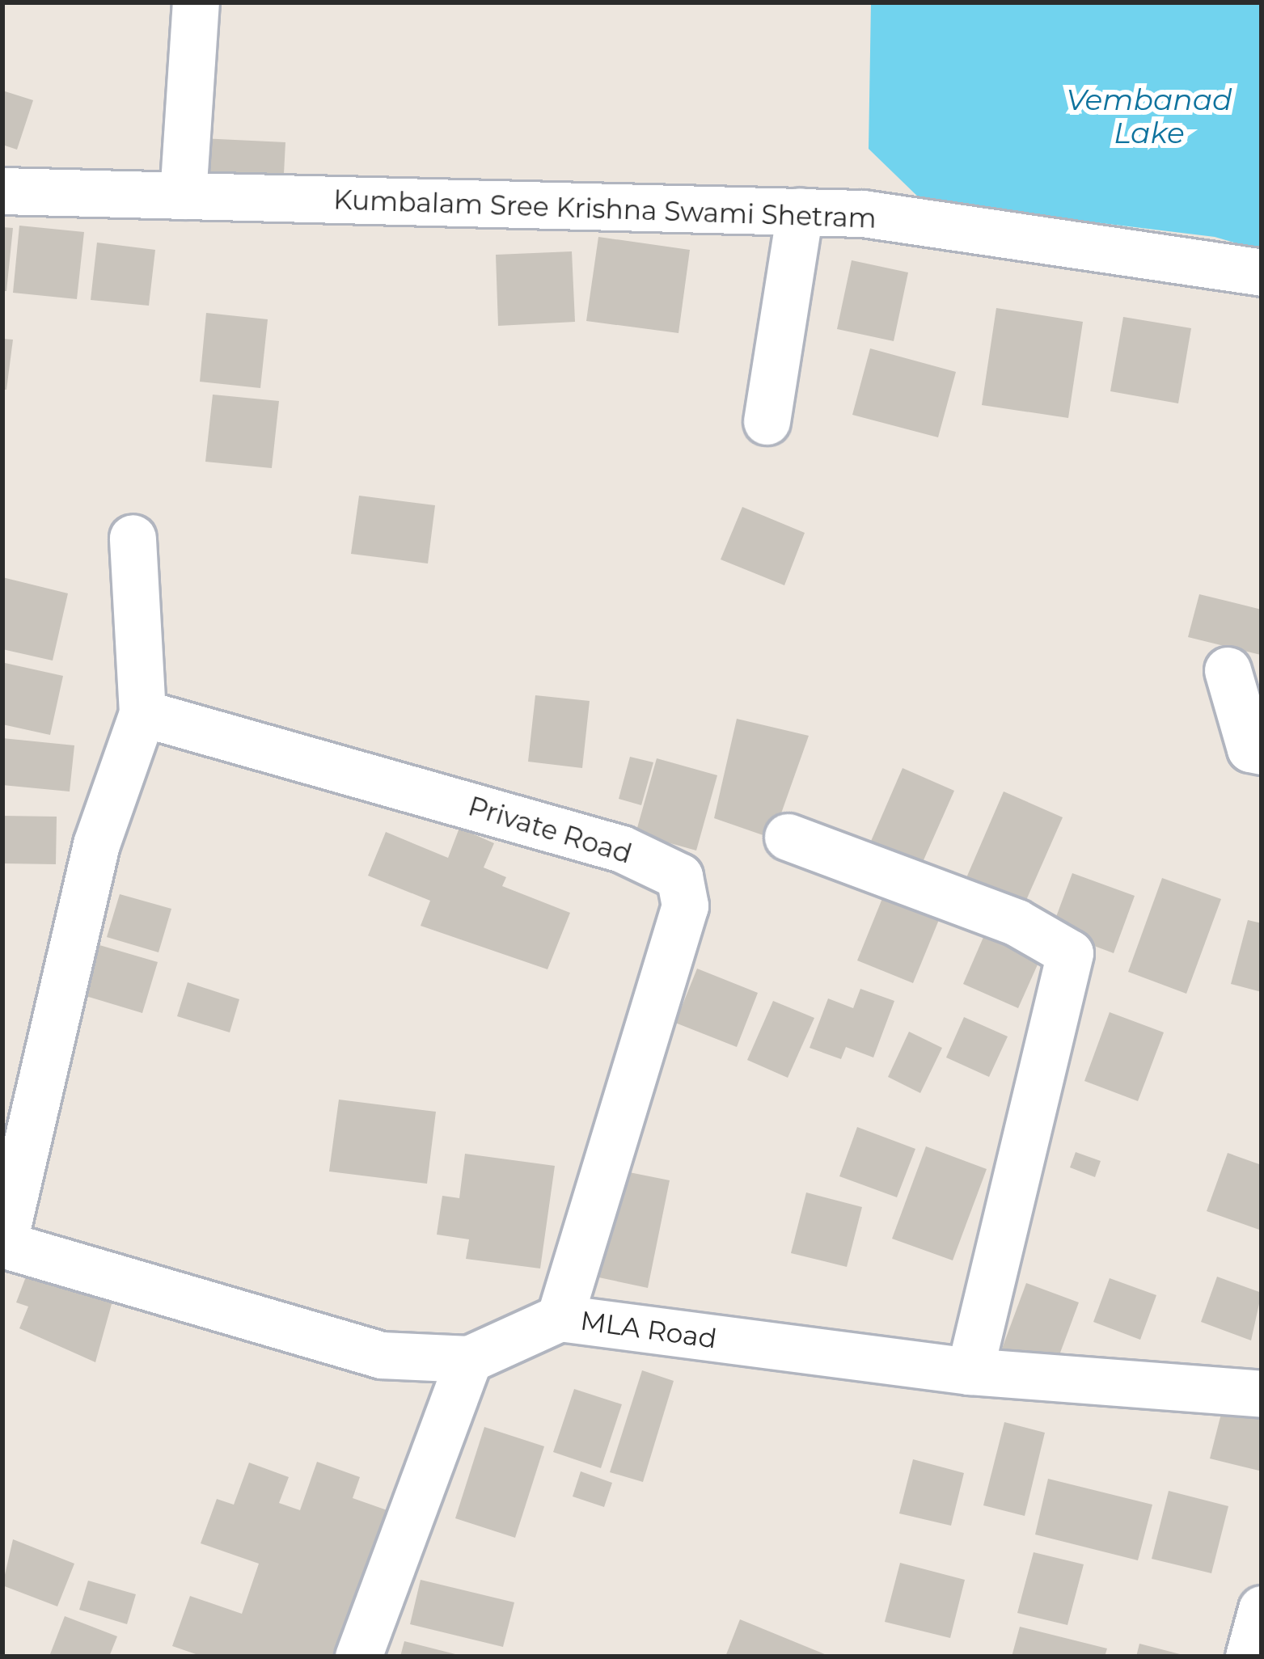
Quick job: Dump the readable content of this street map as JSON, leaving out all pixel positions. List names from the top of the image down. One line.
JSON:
{"streets":{"street":["Kumbalam Sree Krishna Swami Shetram","Private Road","MLA Road"]},"crossings":[["Private Road","MLA Road"]],"water":["Vembanad Lake"]}
